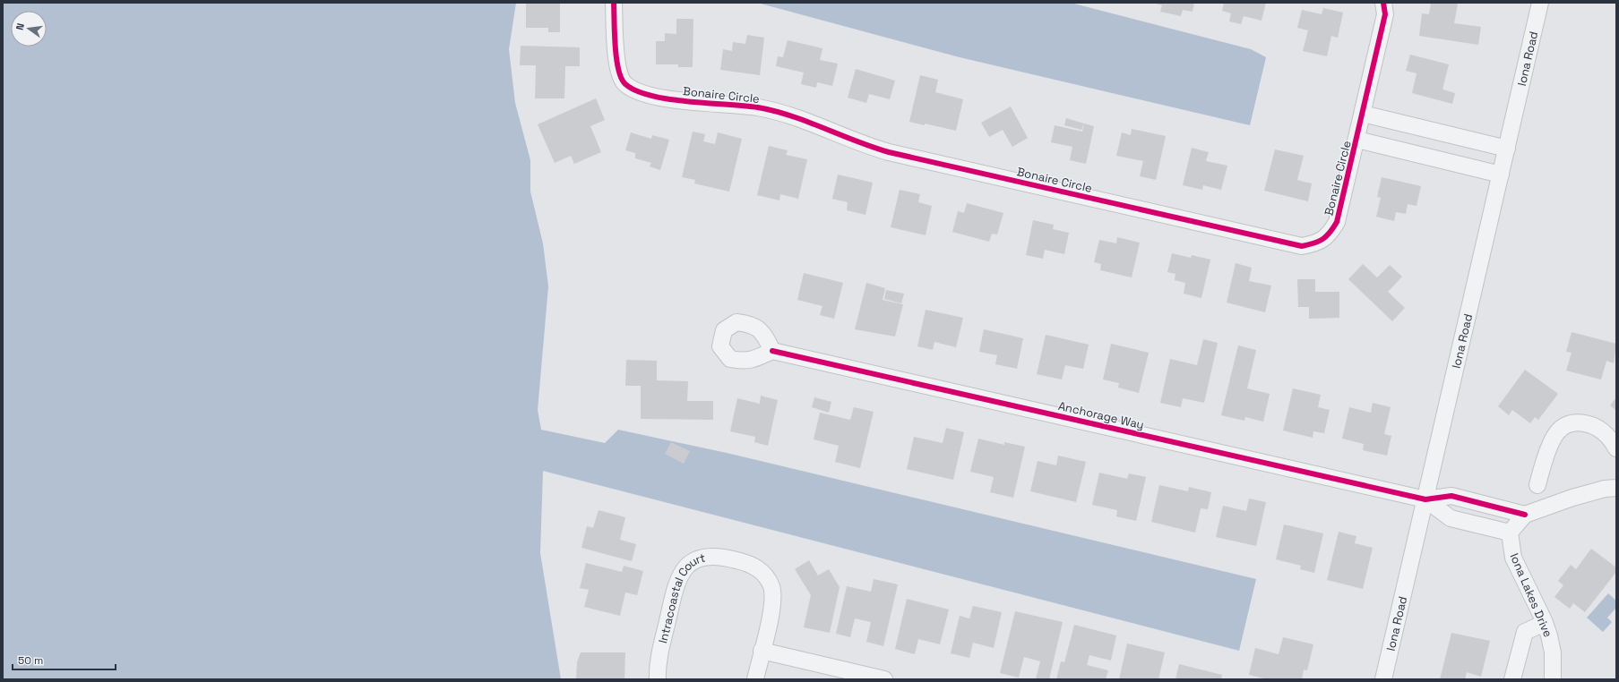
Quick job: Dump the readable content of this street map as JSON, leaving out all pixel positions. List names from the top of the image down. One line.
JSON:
{"streets":{"street":["Iona Road","Bonaire Circle","Anchorage Way","Iona Lakes Drive","Intracoastal Court"]},"crossings":[["Iona Road","Bonaire Circle"],["Iona Road","Anchorage Way"]],"scale_bar":"50 m","north":"left"}
